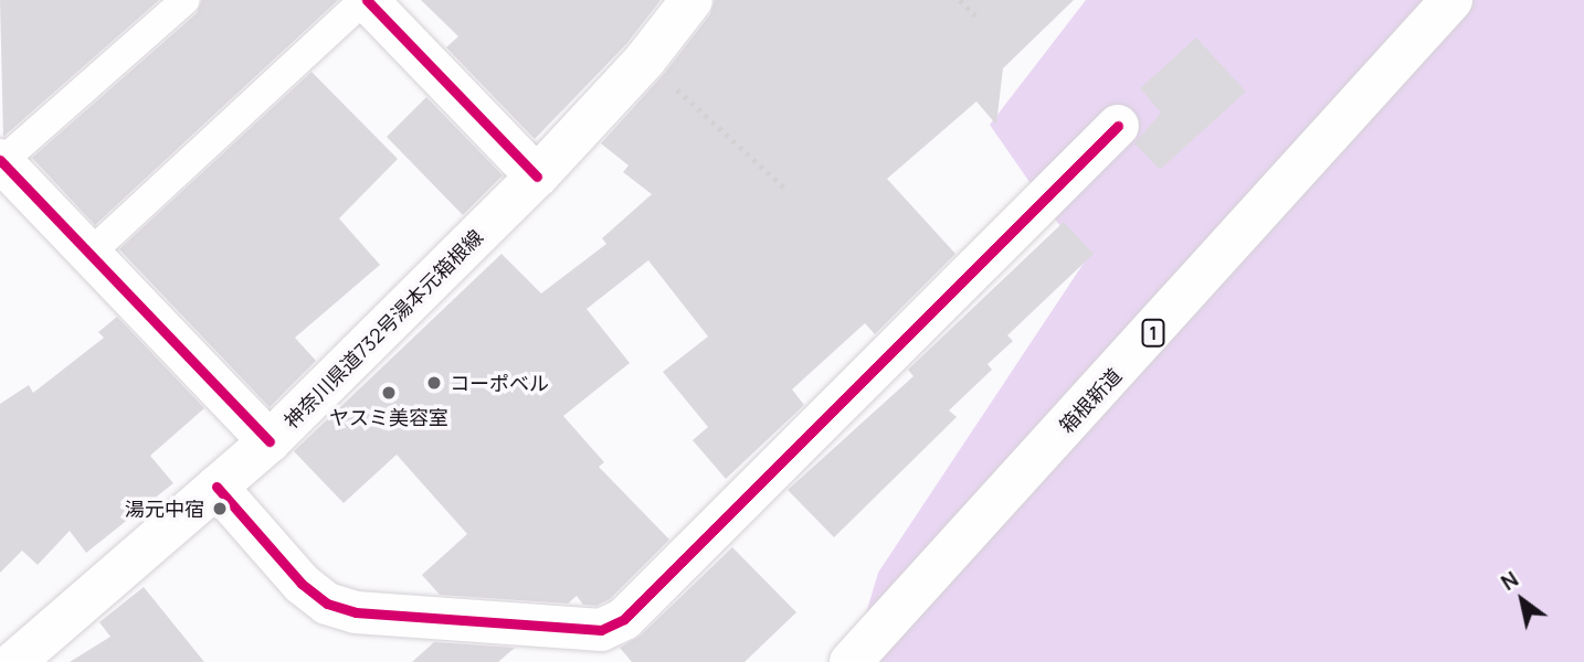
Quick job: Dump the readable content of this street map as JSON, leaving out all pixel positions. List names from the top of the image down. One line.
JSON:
{"streets":{"main road":["神奈川県道732号湯本元箱根線","1","箱根新道"]},"places":["コーポベル","ヤスミ美容室","湯元中宿"],"north":"top left"}
